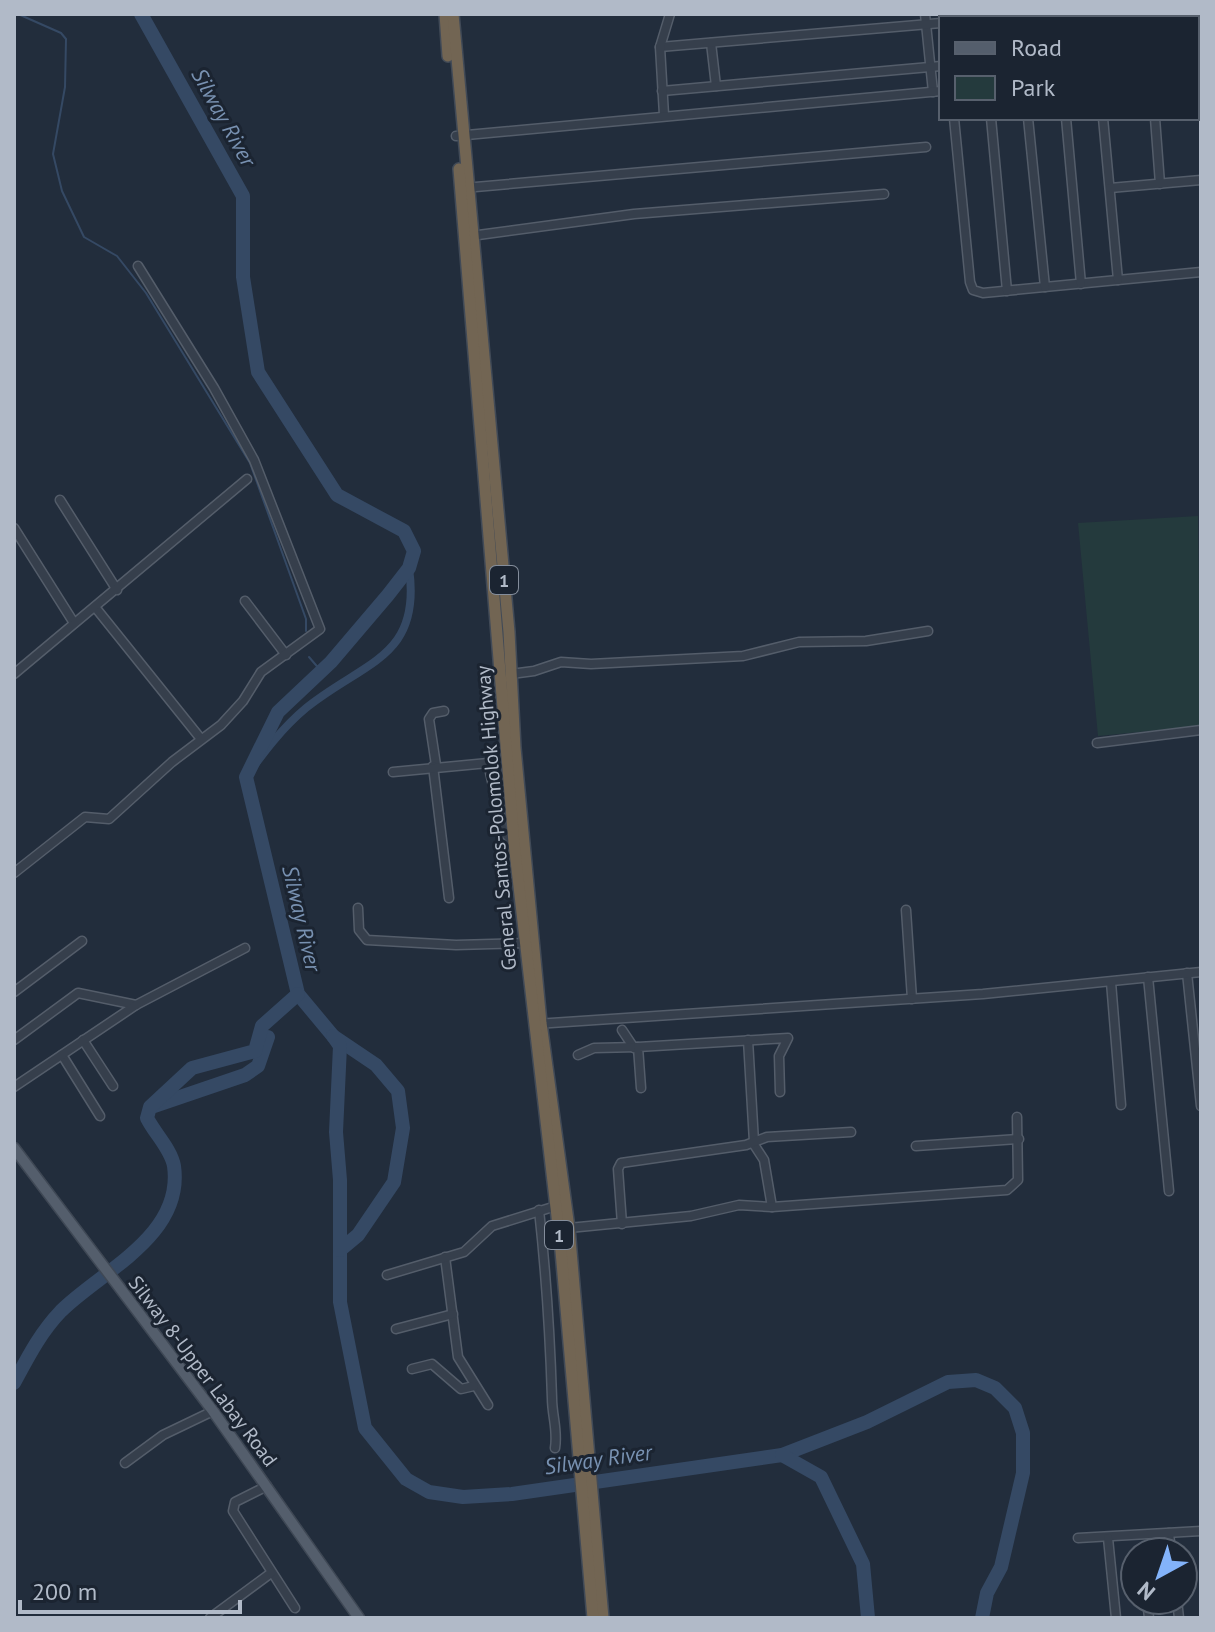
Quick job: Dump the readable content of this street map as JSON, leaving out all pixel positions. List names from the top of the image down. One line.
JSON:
{"streets":{"highway":["1","General Santos-Polomolok Highway"],"main road":["Silway 8-Upper Labay Road"]},"crossings":[["1","General Santos-Polomolok Highway"]],"water":["Silway River"],"legend":["Road","Park"],"scale_bar":"200 m","north":"bottom left"}
